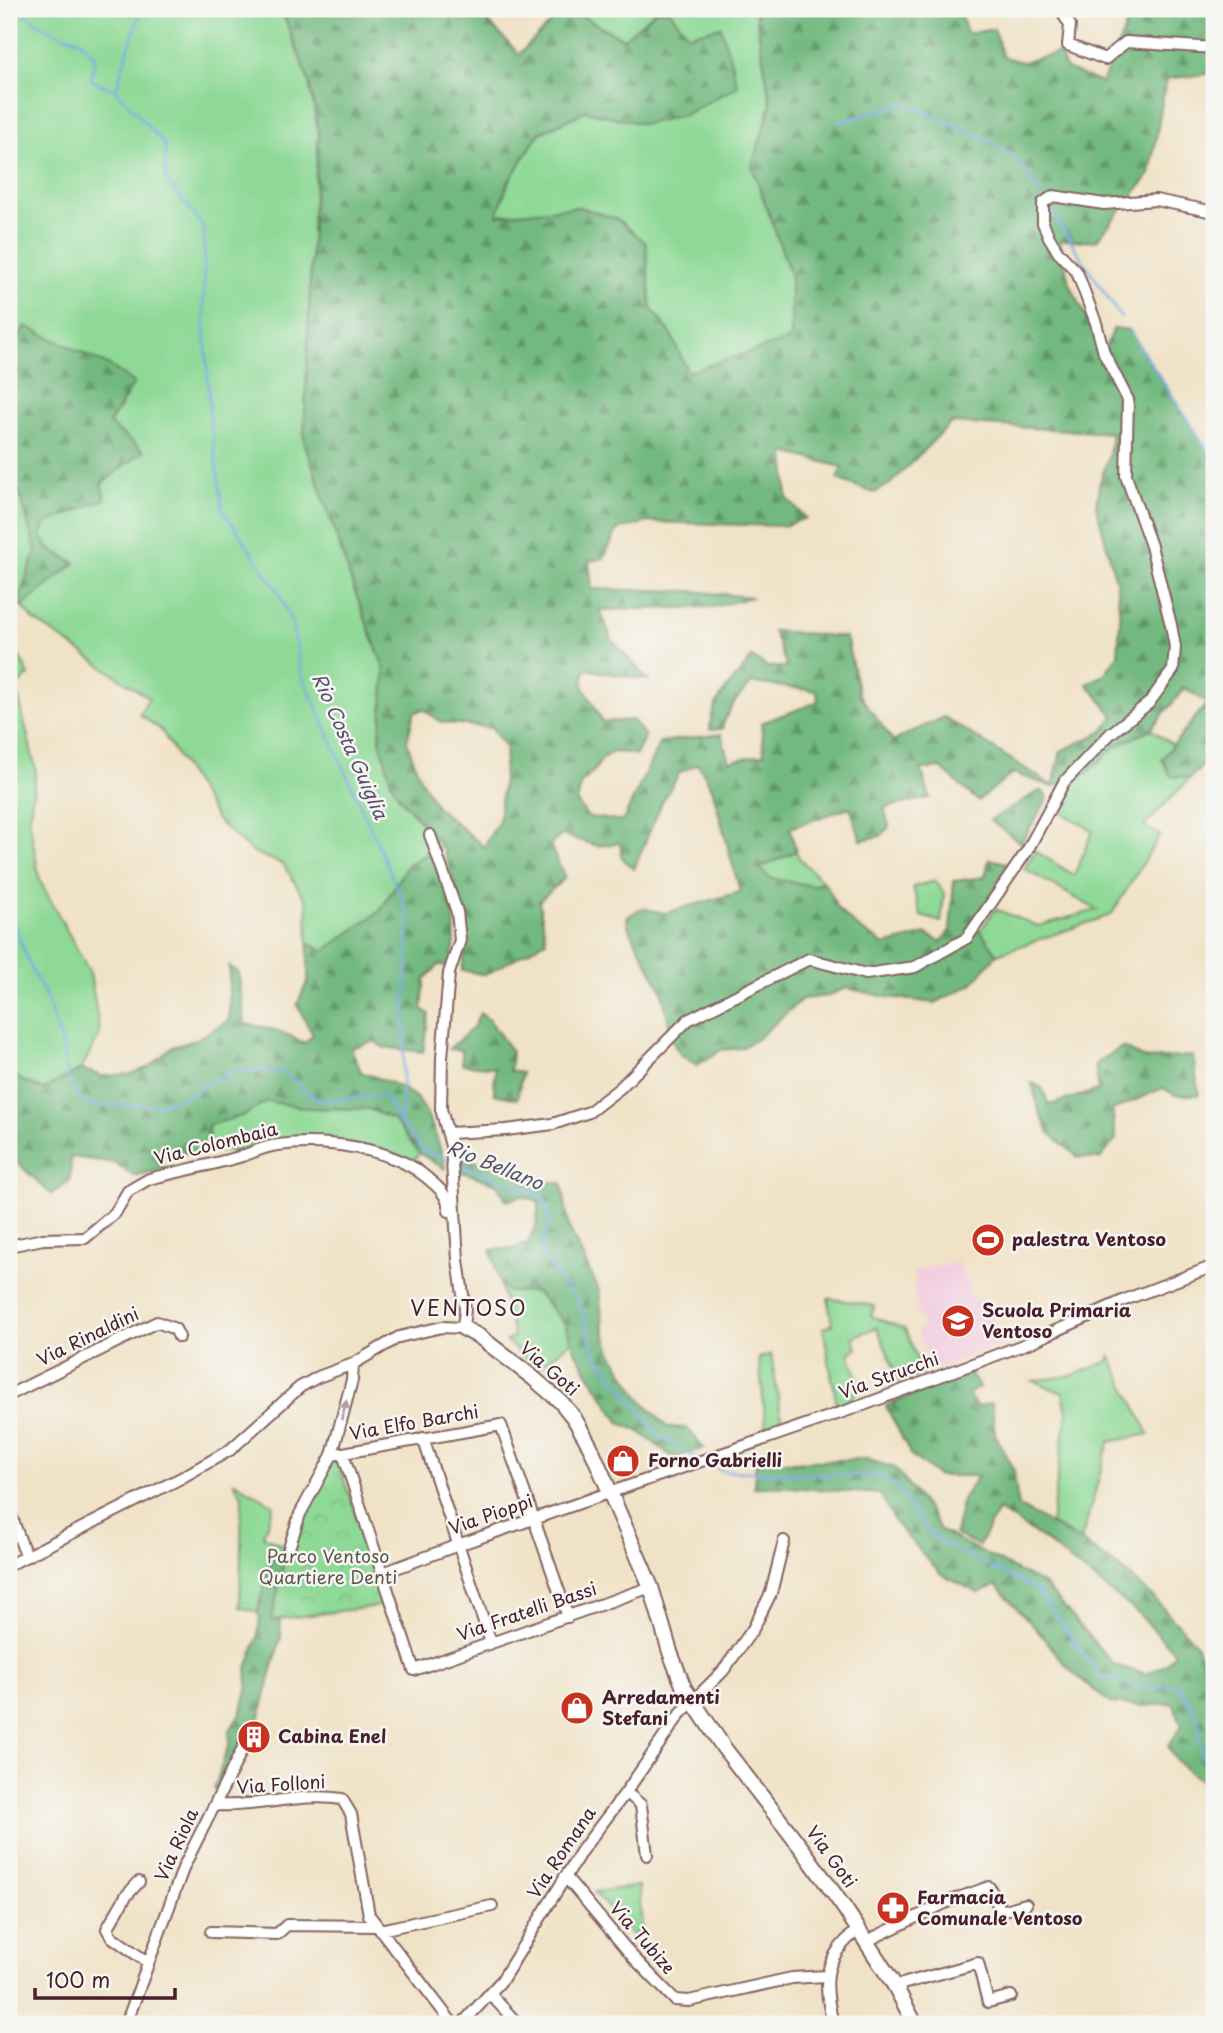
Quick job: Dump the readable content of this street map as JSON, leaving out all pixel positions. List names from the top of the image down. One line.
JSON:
{"streets":{"street":["Via Colombaia","Via Rinaldini","Via Goti","Via Strucchi","Via Elfo Barchi","Via Pioppi","Via Fratelli Bassi","Via Folloni","Via Riola","Via Romana","Via Tubize"]},"crossings":[["Via Colombaia","Via Goti"],["Via Goti","Via Strucchi"],["Via Goti","Via Pioppi"],["Via Goti","Via Fratelli Bassi"],["Via Goti","Via Romana"],["Via Strucchi","Via Pioppi"],["Via Elfo Barchi","Via Pioppi"],["Via Pioppi","Via Fratelli Bassi"],["Via Folloni","Via Riola"],["Via Romana","Via Tubize"]],"districts":["VENTOSO"],"water":["Rio Costa Guiglia","Rio Bellano"],"parks":["Parco Ventoso Quartiere Denti"],"places":{"sports":["palestra Ventoso"],"school or university":["Scuola Primaria Ventoso"],"shop":["Forno Gabrielli","Arredamenti Stefani"],"building":["Cabina Enel"],"pharmacy":["Farmacia Comunale Ventoso"]},"scale_bar":"100 m"}
